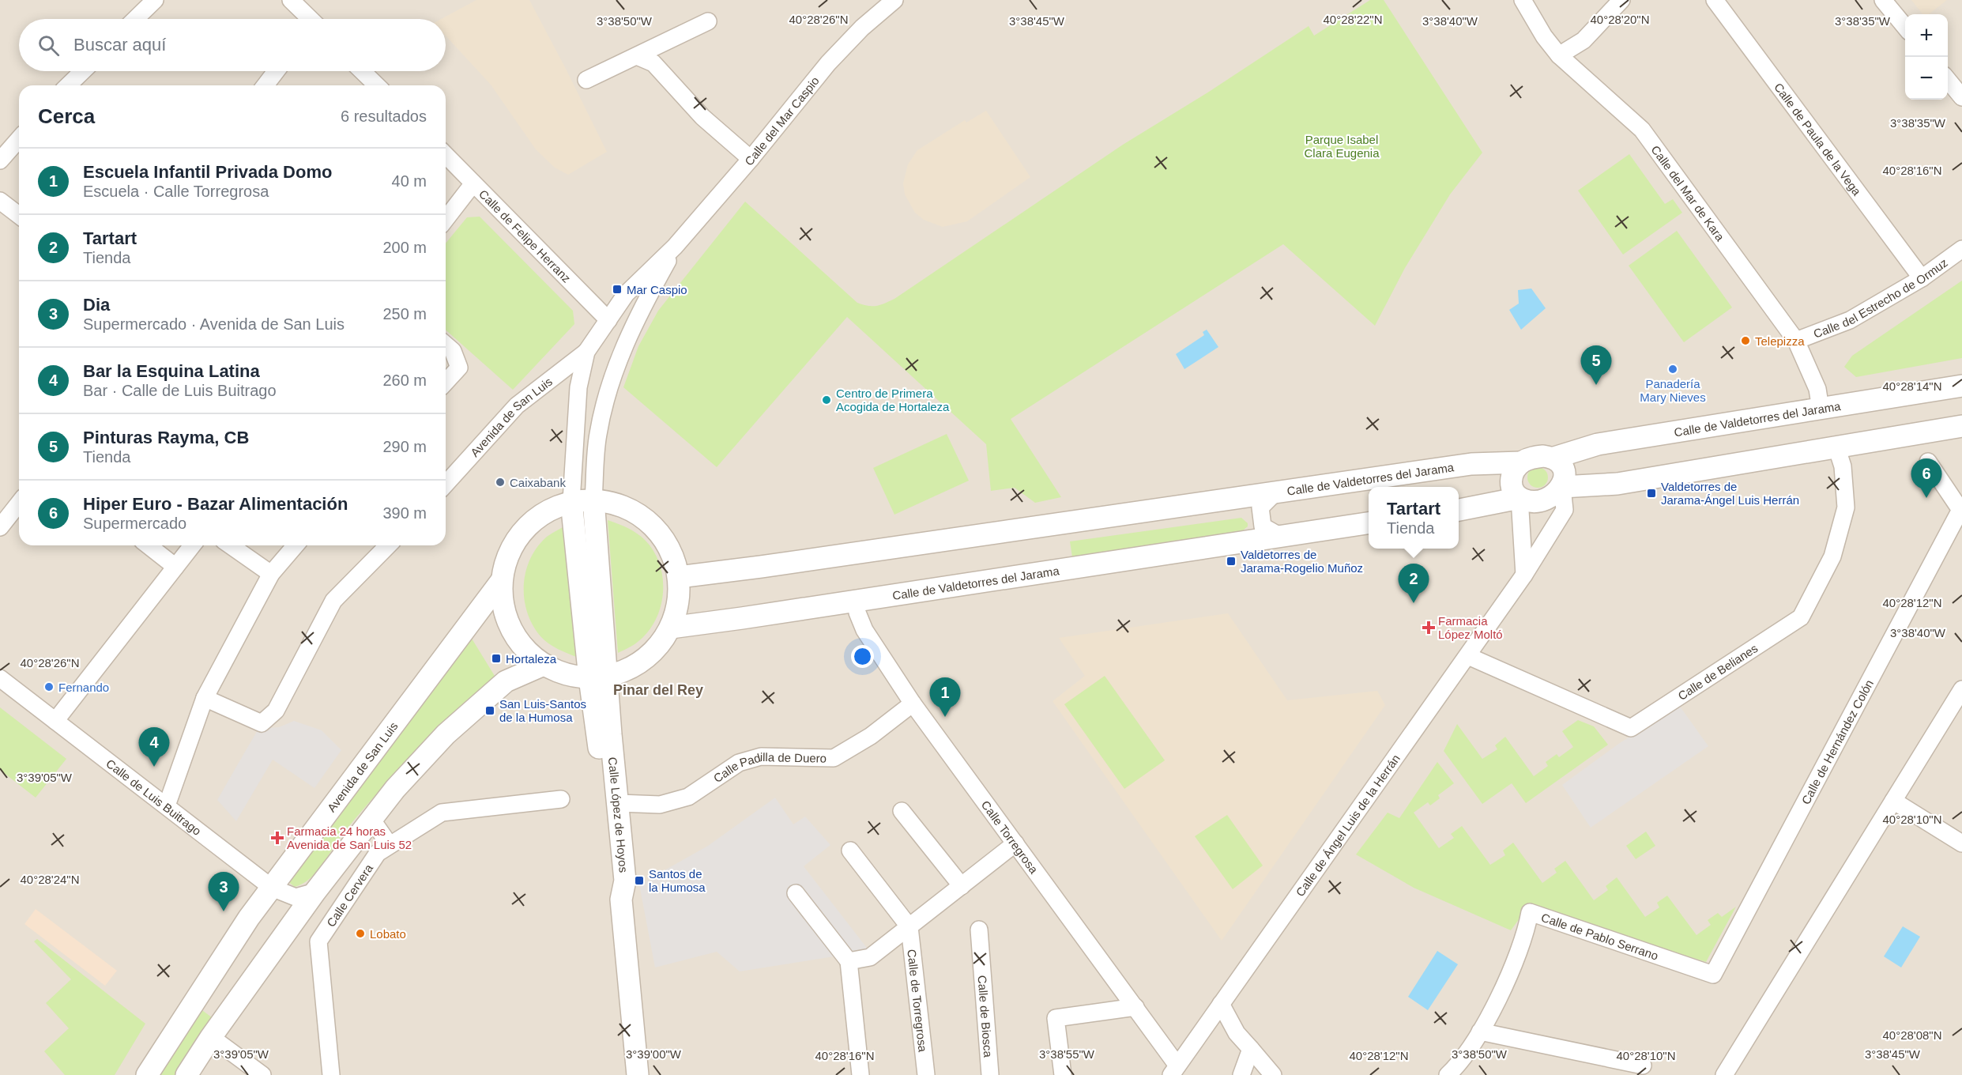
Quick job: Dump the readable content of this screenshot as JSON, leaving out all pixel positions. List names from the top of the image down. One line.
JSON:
{"streets":{"street":["Calle del Mar Caspio","Calle de Paula de la Vega","Calle del Mar de Kara","Calle de Felipe Herranz","Calle del Estrecho de Ormuz","Avenida de San Luis","Calle de Valdetorres del Jarama","Calle de Belianes","Calle de Hernández Colón","Calle Padilla de Duero","Calle de Luis Buitrago","Calle López de Hoyos","Calle de Ángel Luis de la Herrán","Calle Torregrosa","Calle Cervera","Calle de Pablo Serrano","Calle de Torregrosa","Calle de Biosca"]},"crossings":[["Calle del Mar Caspio","Calle de Felipe Herranz"],["Calle del Mar Caspio","Avenida de San Luis"],["Calle del Mar Caspio","Calle López de Hoyos"],["Calle de Paula de la Vega","Calle del Estrecho de Ormuz"],["Calle del Mar de Kara","Calle del Estrecho de Ormuz"],["Calle del Mar de Kara","Calle de Valdetorres del Jarama"],["Avenida de San Luis","Calle de Luis Buitrago"],["Calle de Valdetorres del Jarama","Calle de Ángel Luis de la Herrán"],["Calle de Valdetorres del Jarama","Calle Torregrosa"],["Calle de Belianes","Calle de Ángel Luis de la Herrán"],["Calle de Hernández Colón","Calle de Pablo Serrano"],["Calle Padilla de Duero","Calle López de Hoyos"],["Calle Padilla de Duero","Calle Torregrosa"],["Calle de Ángel Luis de la Herrán","Calle Torregrosa"],["Calle Torregrosa","Calle de Torregrosa"]],"districts":["Pinar del Rey"],"parks":["Parque Isabel Clara Eugenia"],"places":{"transit":["Mar Caspio","Valdetorres de Jarama-Ángel Luis Herrán","Valdetorres de Jarama-Rogelio Muñoz","Hortaleza","San Luis-Santos de la Humosa","Santos de la Humosa"],"other":["Telepizza","Panadería Mary Nieves","Centro de Primera Acogida de Hortaleza","Caixabank","Fernando","Lobato"],"health":["Farmacia López Moltó","Farmacia 24 horas Avenida de San Luis 52"]},"page":{"map_buttons":["+","−"],"search":"Buscar aquí","heading":["Cerca","6 resultados"],"list":[{"mark":"1","name":"Escuela Infantil Privada Domo","note":"Escuela · Calle Torregrosa","value":"40 m"},{"mark":"2","name":"Tartart","note":"Tienda","value":"200 m"},{"mark":"3","name":"Dia","note":"Supermercado · Avenida de San Luis","value":"250 m"},{"mark":"4","name":"Bar la Esquina Latina","note":"Bar · Calle de Luis Buitrago","value":"260 m"},{"mark":"5","name":"Pinturas Rayma, CB","note":"Tienda","value":"290 m"},{"mark":"6","name":"Hiper Euro - Bazar Alimentación","note":"Supermercado","value":"390 m"}],"pins":["5","6","2","1","4","3"],"popup":["Tartart","Tienda"]},"coordinates":["40°28'26\"N","40°28'22\"N","40°28'20\"N","3°38'50\"W","3°38'45\"W","3°38'40\"W","3°38'35\"W","40°28'16\"N","40°28'14\"N","40°28'12\"N","3°39'05\"W","40°28'10\"N","40°28'24\"N","40°28'08\"N","3°39'00\"W","3°38'55\"W"]}
